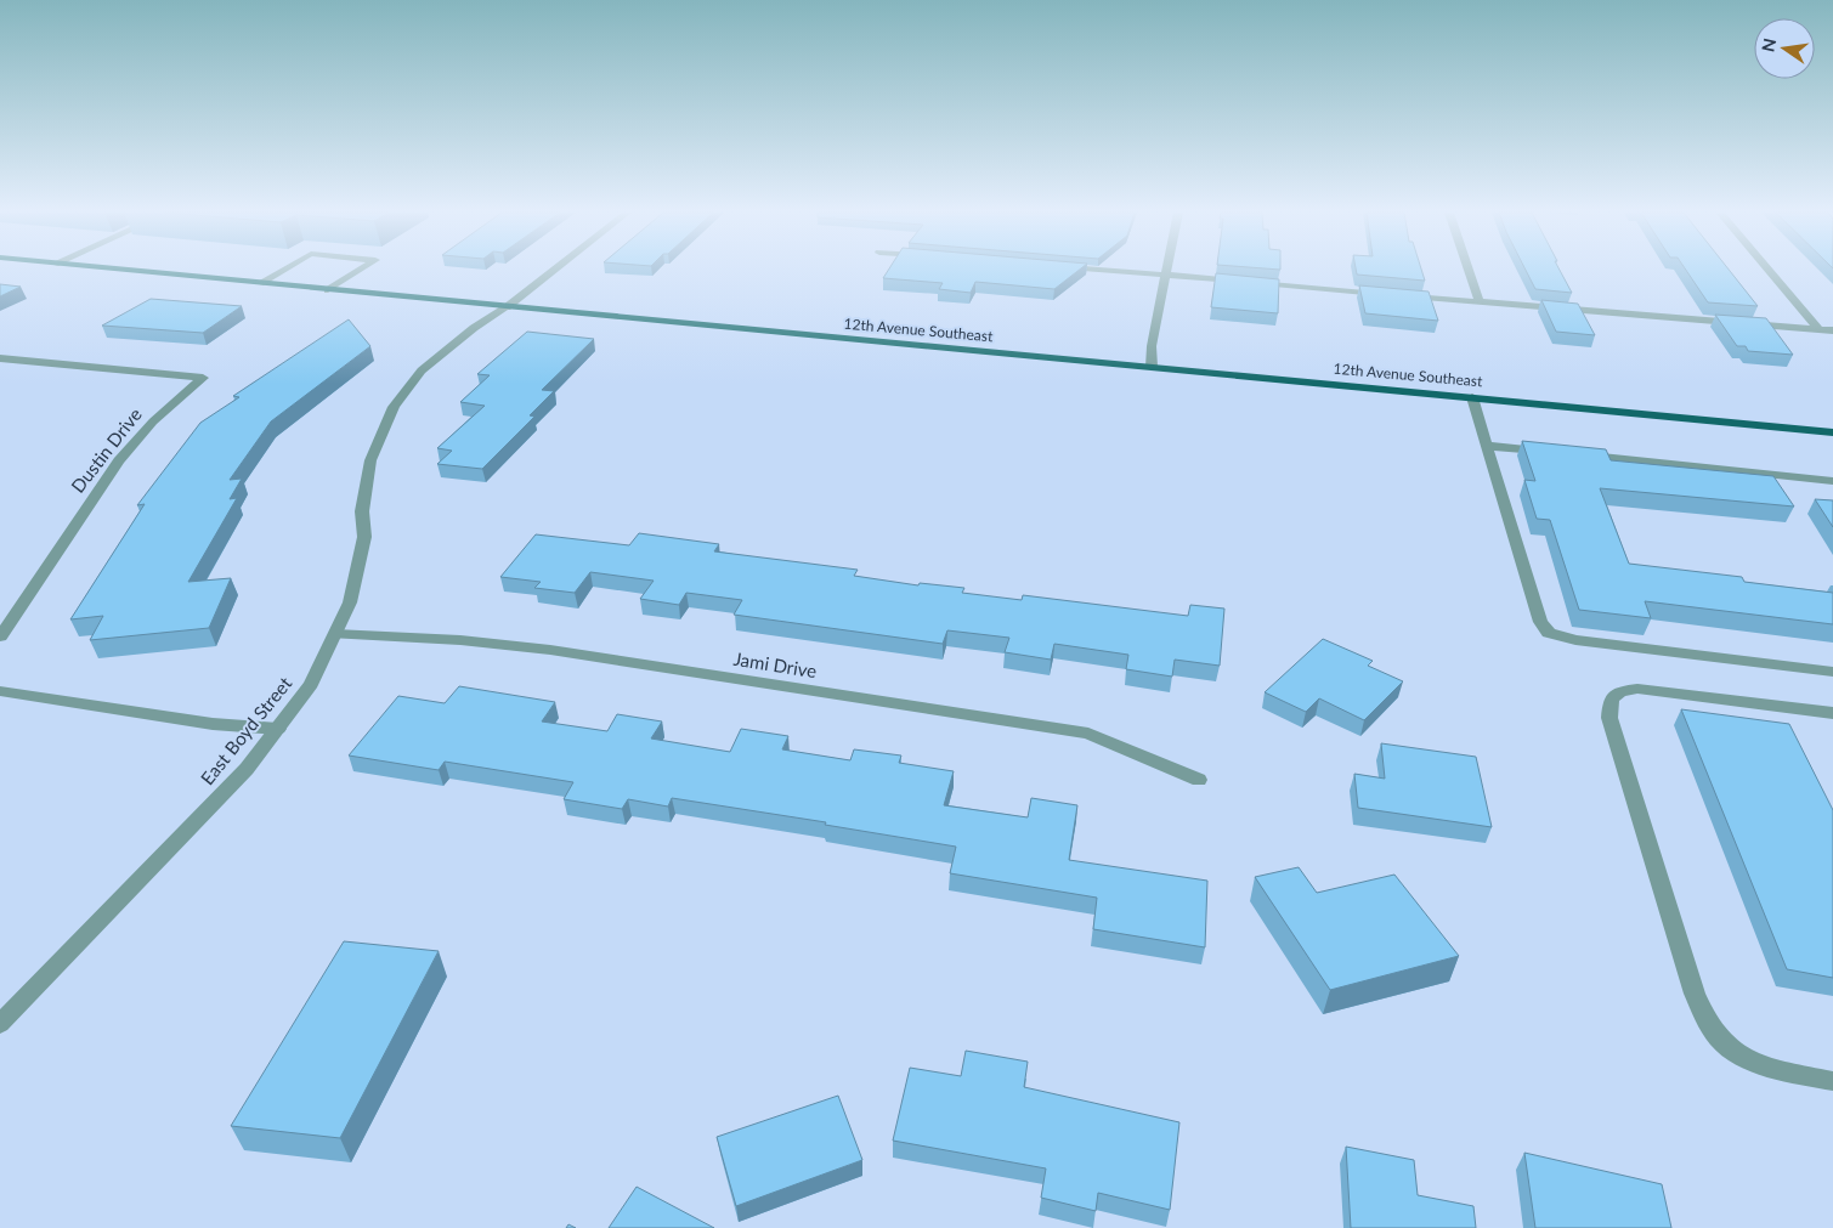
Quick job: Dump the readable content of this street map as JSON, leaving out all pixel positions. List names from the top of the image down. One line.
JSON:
{"streets":{"main road":["12th Avenue Southeast"],"street":["Dustin Drive","Jami Drive","East Boyd Street"]},"crossings":[["12th Avenue Southeast","East Boyd Street"],["Jami Drive","East Boyd Street"]],"north":"left"}
